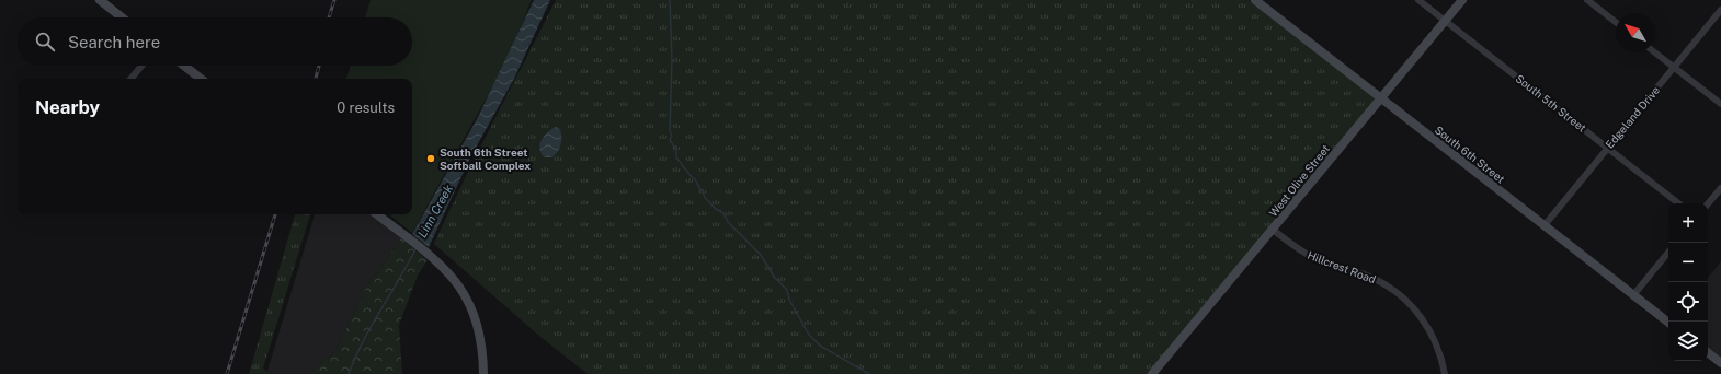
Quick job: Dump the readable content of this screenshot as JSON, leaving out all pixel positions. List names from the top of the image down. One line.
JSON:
{"streets":{"main road":["South 6th Street","West Olive Street"],"street":["South 5th Street","Edgeland Drive","Hillcrest Road"]},"crossings":[["South 5th Street","Edgeland Drive"],["South 5th Street","West Olive Street"],["Edgeland Drive","South 6th Street"],["South 6th Street","West Olive Street"],["West Olive Street","Hillcrest Road"]],"water":["Linn Creek"],"places":["South 6th Street Softball Complex"],"north":"top left","page":{"search":"Search here","heading":["Nearby","0 results"],"map_buttons":["+","−"]}}
